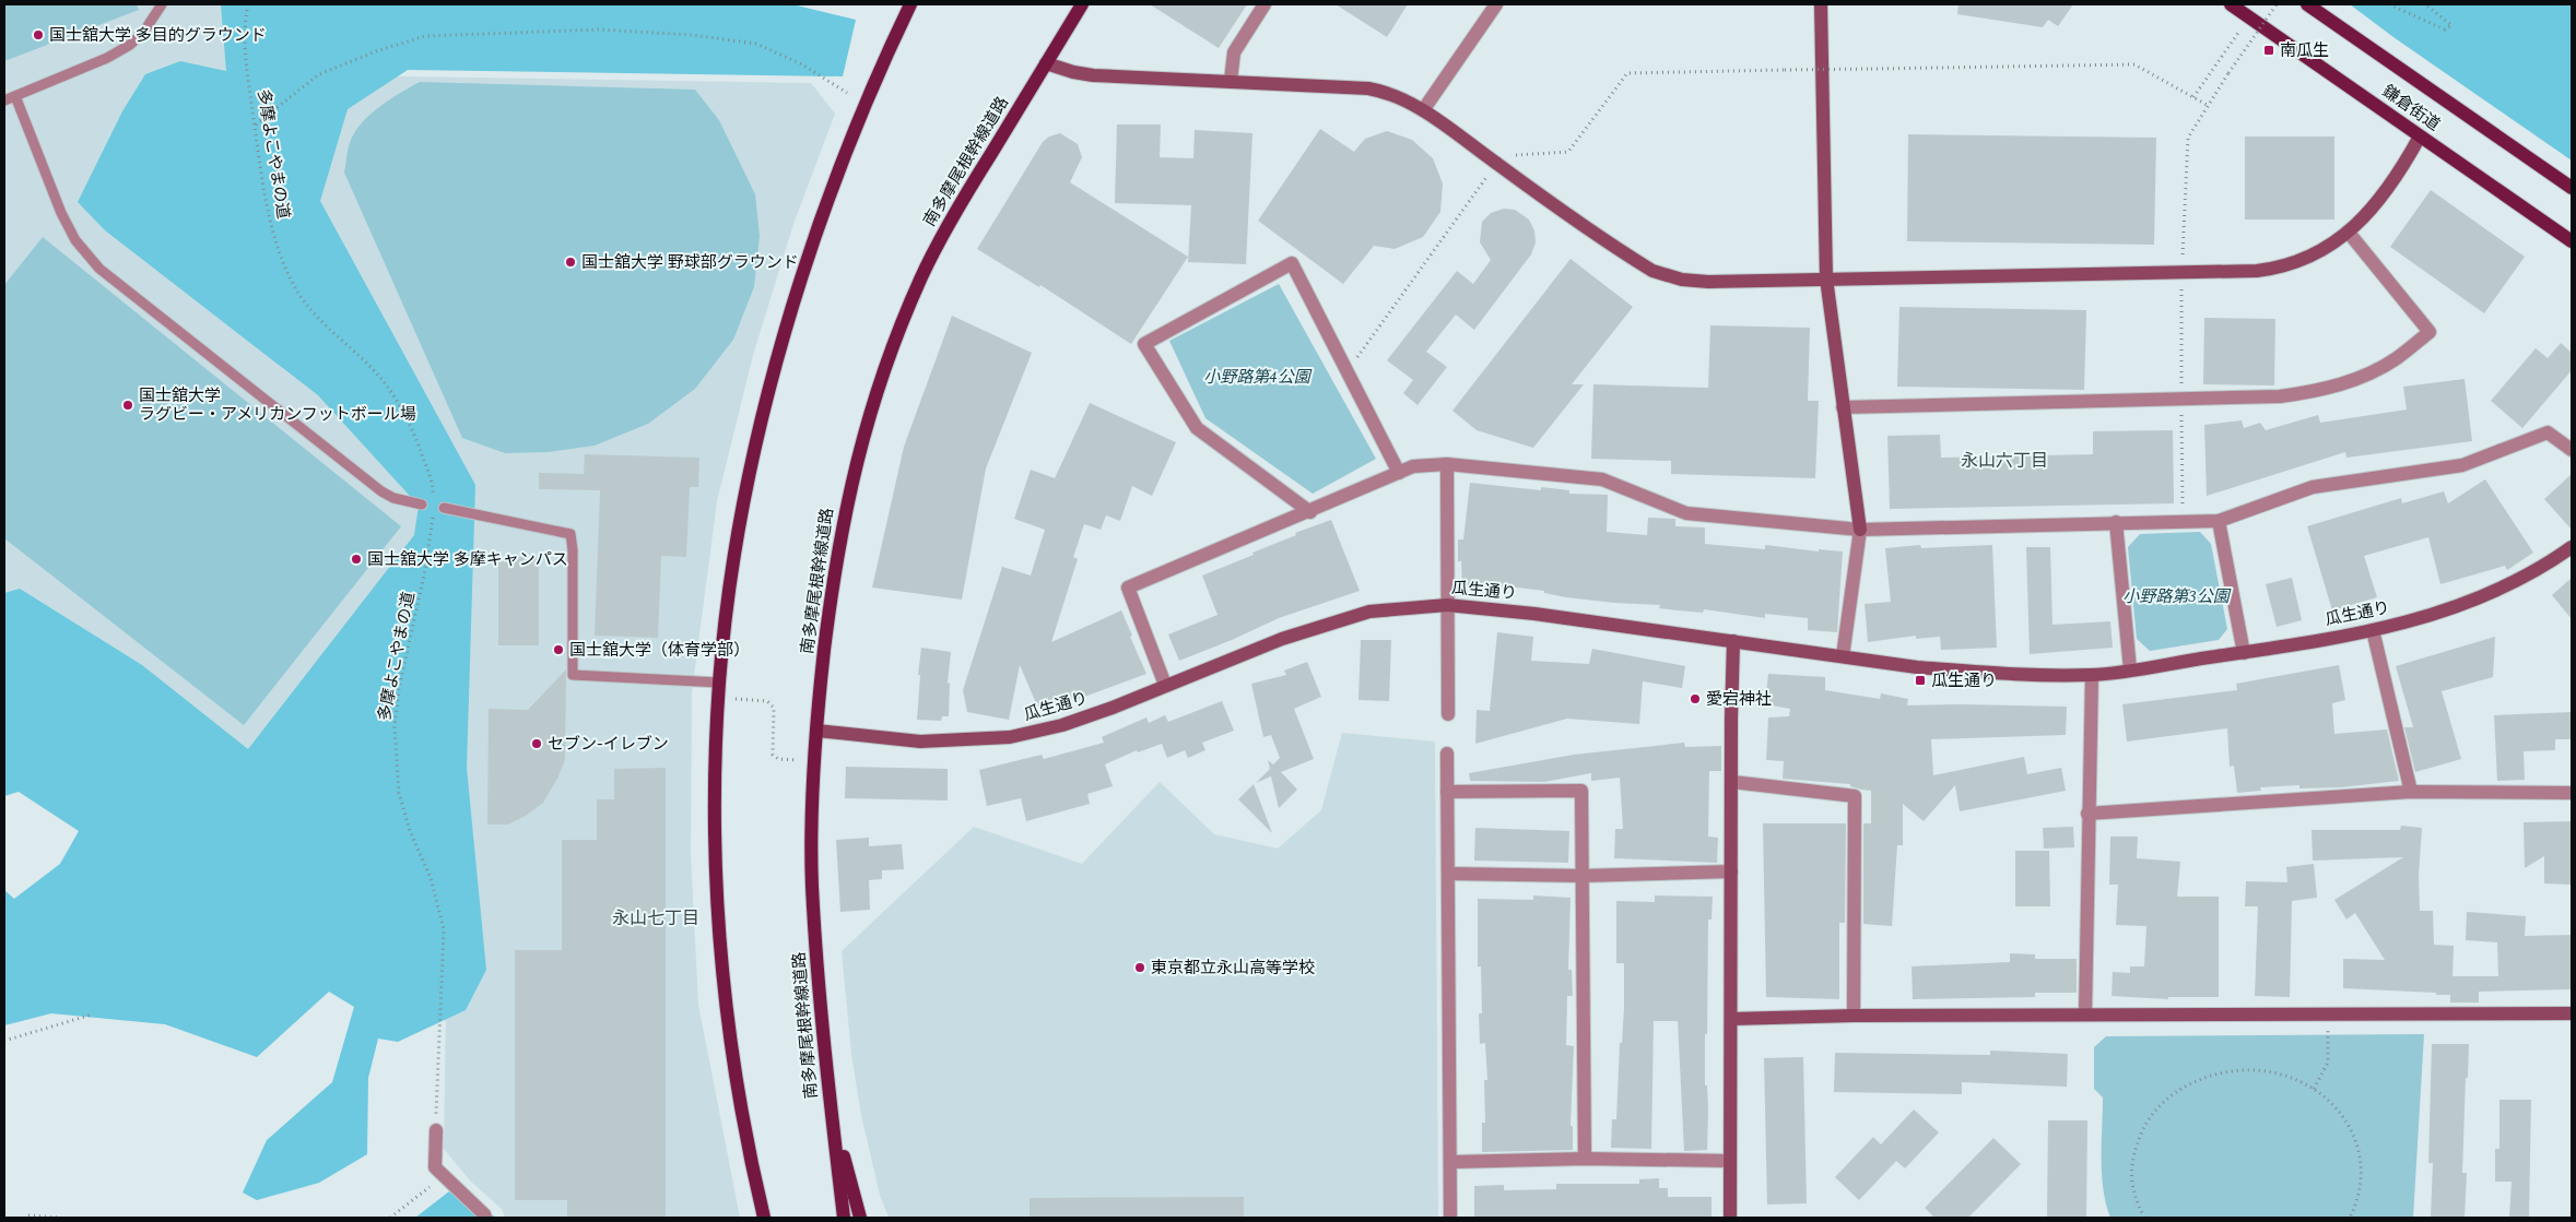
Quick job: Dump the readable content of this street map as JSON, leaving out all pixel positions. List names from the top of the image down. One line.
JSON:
{"streets":{"main road":["鎌倉街道","南多摩尾根幹線道路"],"street":["瓜生通り"],"path":["多摩よこやまの道"]},"crossings":[["南多摩尾根幹線道路","瓜生通り"]],"districts":["永山六丁目","永山七丁目"],"parks":["小野路第4公園","小野路第3公園"],"places":{"other":["国士舘大学 多目的グラウンド","国士舘大学 野球部グラウンド","国士舘大学 ラグビー・アメリカンフットボール場","国士舘大学 多摩キャンパス","国士舘大学（体育学部）","愛宕神社","セブン-イレブン","東京都立永山高等学校"],"transit":["南瓜生","瓜生通り"]}}
